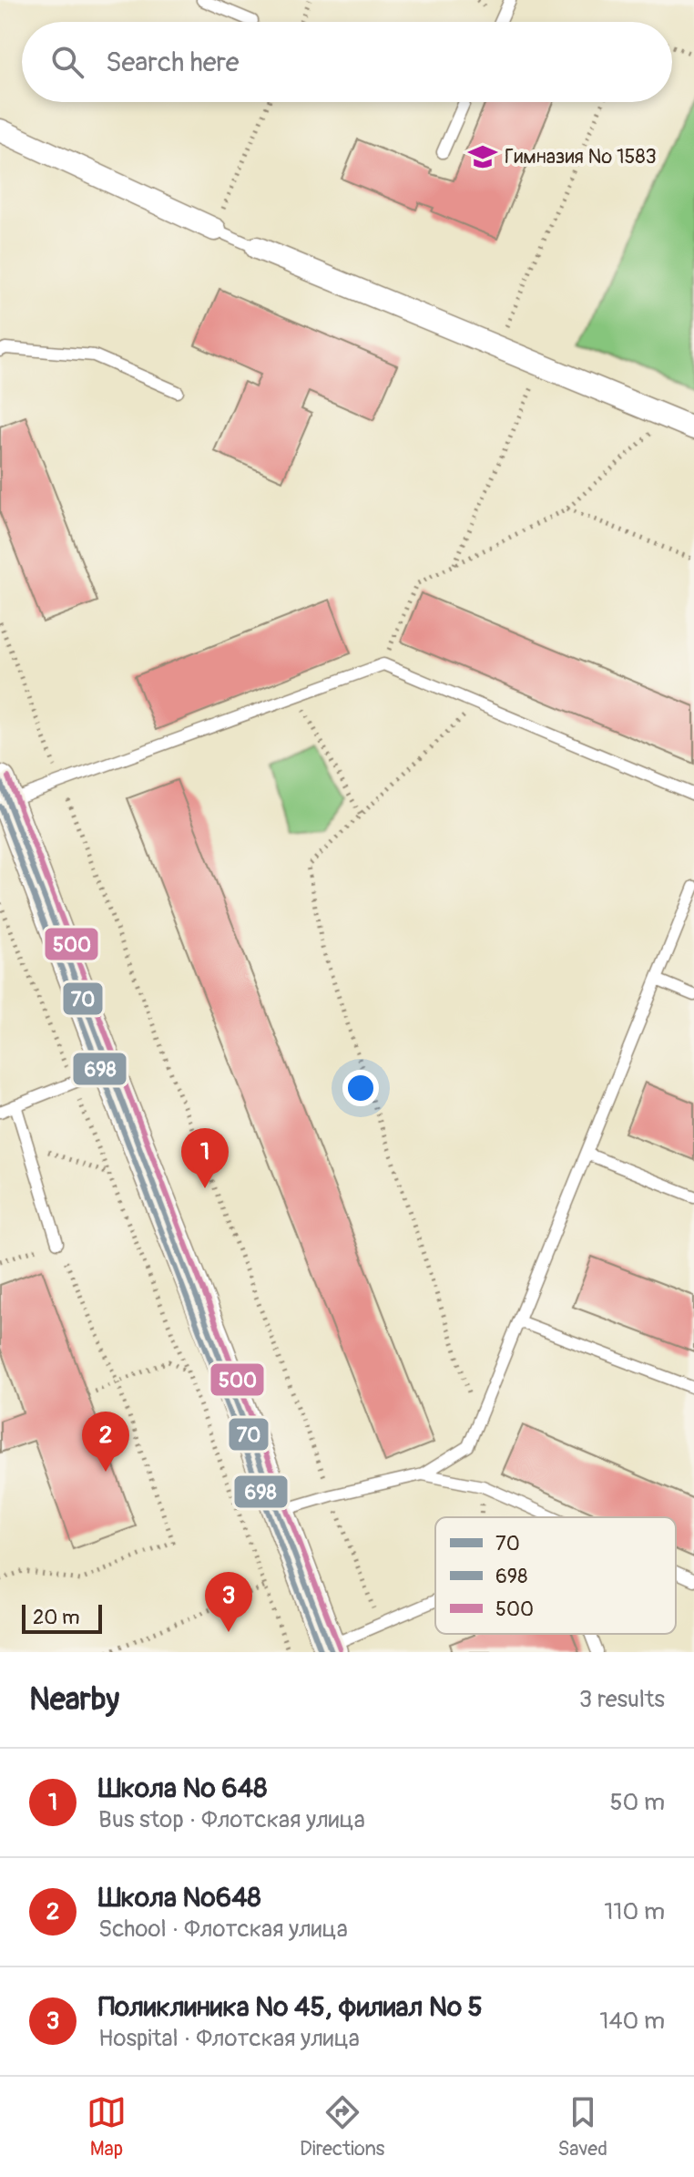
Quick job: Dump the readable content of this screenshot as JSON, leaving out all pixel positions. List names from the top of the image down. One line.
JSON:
{"places":{"school or university":["Гимназия № 1583"]},"lines":["transit line 500","transit line 70","transit line 698"],"legend":["70","698","500"],"scale_bar":"20 m","page":{"search":"Search here","pins":["1","2","3"],"scale":"20 m","heading":["Nearby","3 results"],"list":[{"mark":"1","name":"Школа № 648","note":"Bus stop · Флотская улица","value":"50 m"},{"mark":"2","name":"Школа №648","note":"School · Флотская улица","value":"110 m"},{"mark":"3","name":"Поликлиника № 45, филиал № 5","note":"Hospital · Флотская улица","value":"140 m"}],"nav":["Map","Directions","Saved"]}}
